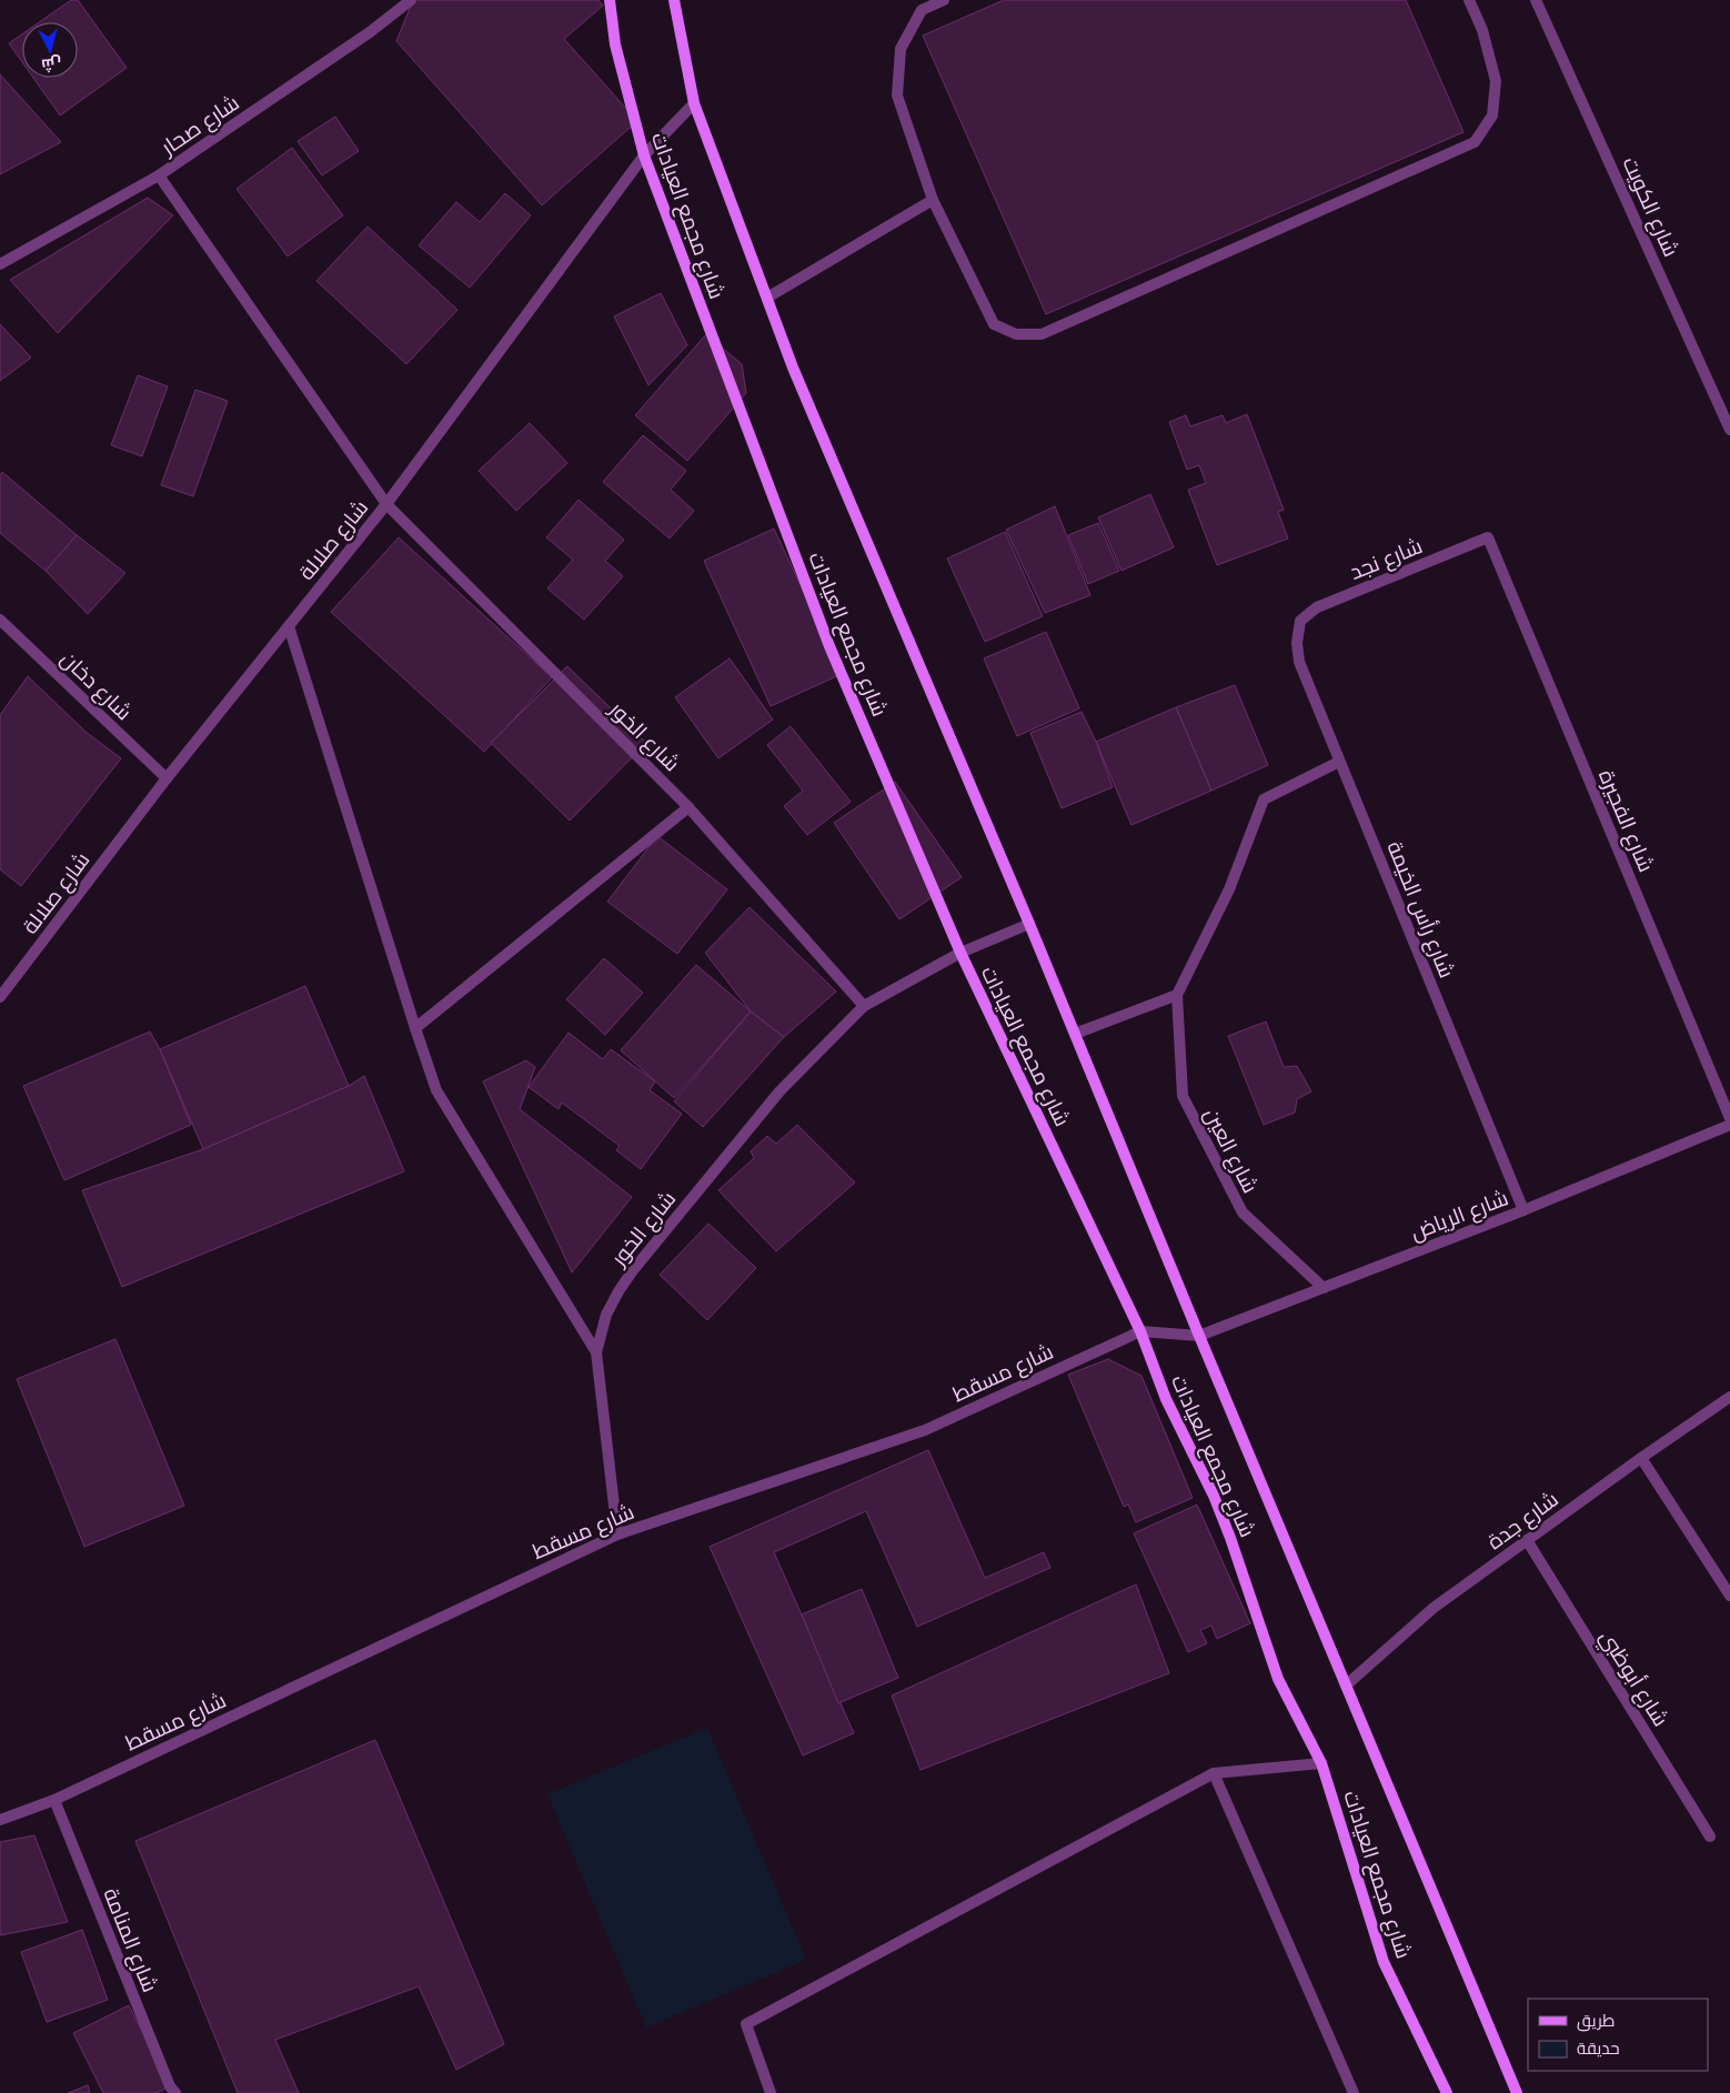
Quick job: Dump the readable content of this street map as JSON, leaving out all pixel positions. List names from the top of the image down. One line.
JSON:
{"streets":{"main road":["شارع مجمع العيادات"],"street":["شارع صحار","شارع الكويت","شارع صلالة","شارع نجد","شارع دخان","شارع الخور","شارع الفجيرة","شارع رأس الخيمة","شارع العين","شارع الرياض","شارع مسقط","شارع جدة","شارع أبوظبي","شارع المنامة"]},"crossings":[["شارع صحار","شارع الخور"],["شارع مجمع العيادات","شارع صلالة"],["شارع مجمع العيادات","شارع الخور"],["شارع مجمع العيادات","شارع الرياض"],["شارع مجمع العيادات","شارع مسقط"],["شارع مجمع العيادات","شارع جدة"],["شارع صلالة","شارع دخان"],["شارع صلالة","شارع الخور"],["شارع نجد","شارع الفجيرة"],["شارع نجد","شارع رأس الخيمة"],["شارع الخور","شارع مسقط"],["شارع رأس الخيمة","شارع الرياض"],["شارع العين","شارع الرياض"],["شارع الرياض","شارع مسقط"],["شارع مسقط","شارع المنامة"],["شارع جدة","شارع أبوظبي"]],"legend":["طريق","حديقة"],"north":"bottom"}
